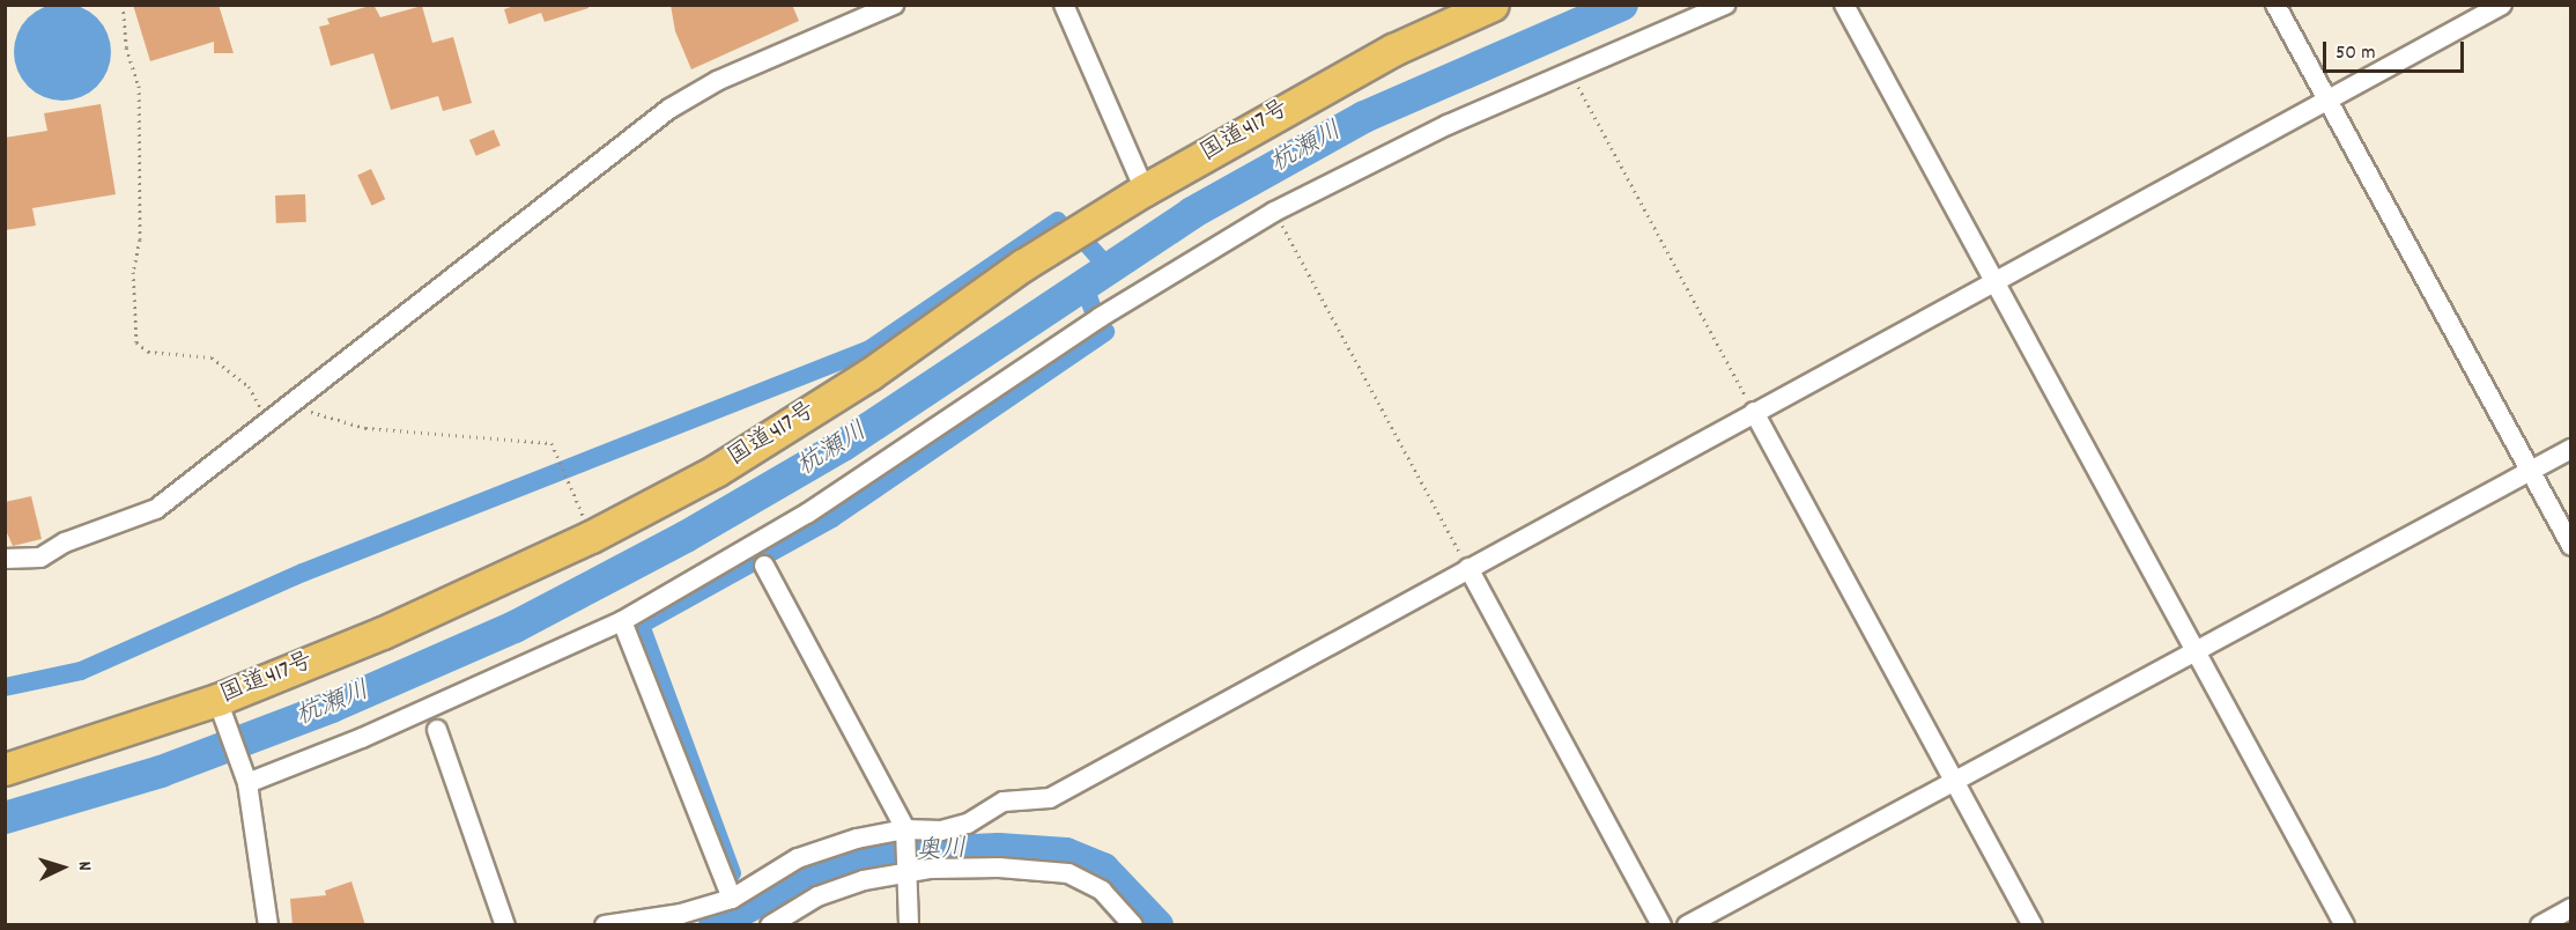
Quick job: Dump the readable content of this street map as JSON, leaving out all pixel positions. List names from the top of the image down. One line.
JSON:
{"streets":{"highway":["国道417号"]},"water":["杭瀬川","奥川"],"scale_bar":"50 m","north":"right"}
